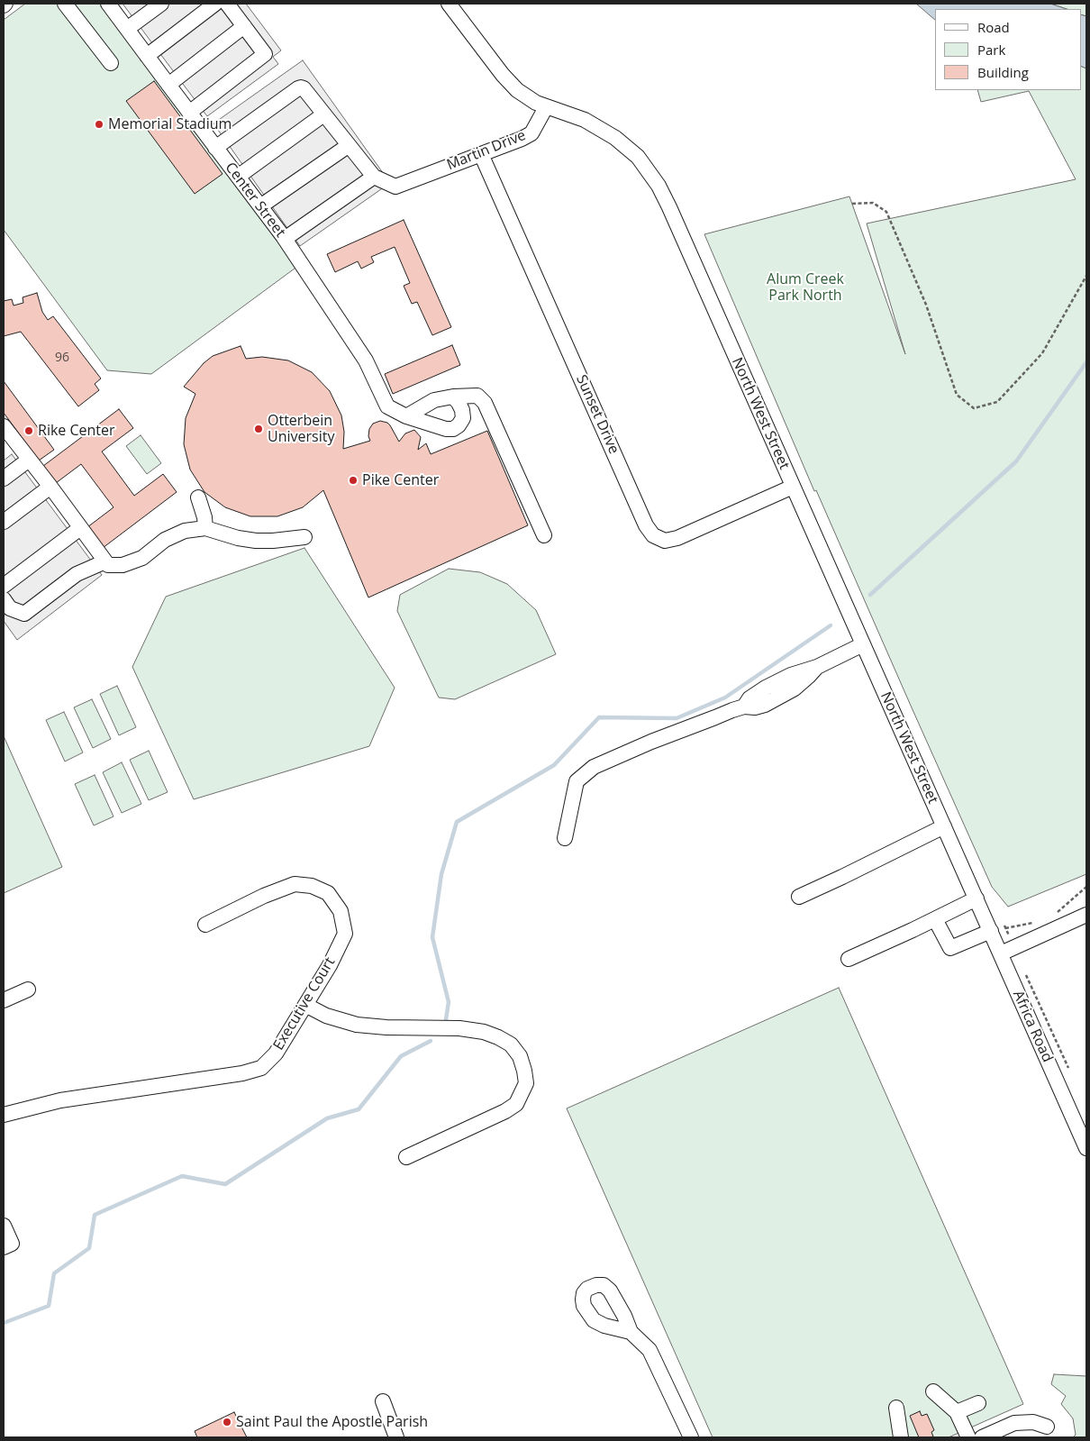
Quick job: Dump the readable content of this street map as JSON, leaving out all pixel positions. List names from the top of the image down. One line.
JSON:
{"streets":{"street":["Martin Drive","Center Street","North West Street","Sunset Drive","Executive Court","Africa Road"]},"crossings":[["Martin Drive","North West Street"],["Martin Drive","Sunset Drive"],["North West Street","Sunset Drive"],["North West Street","Africa Road"]],"parks":["Alum Creek Park North"],"places":["Memorial Stadium","Otterbein University","Rike Center","Pike Center","Saint Paul the Apostle Parish"],"house_numbers":["96"],"legend":["Road","Park","Building"]}
